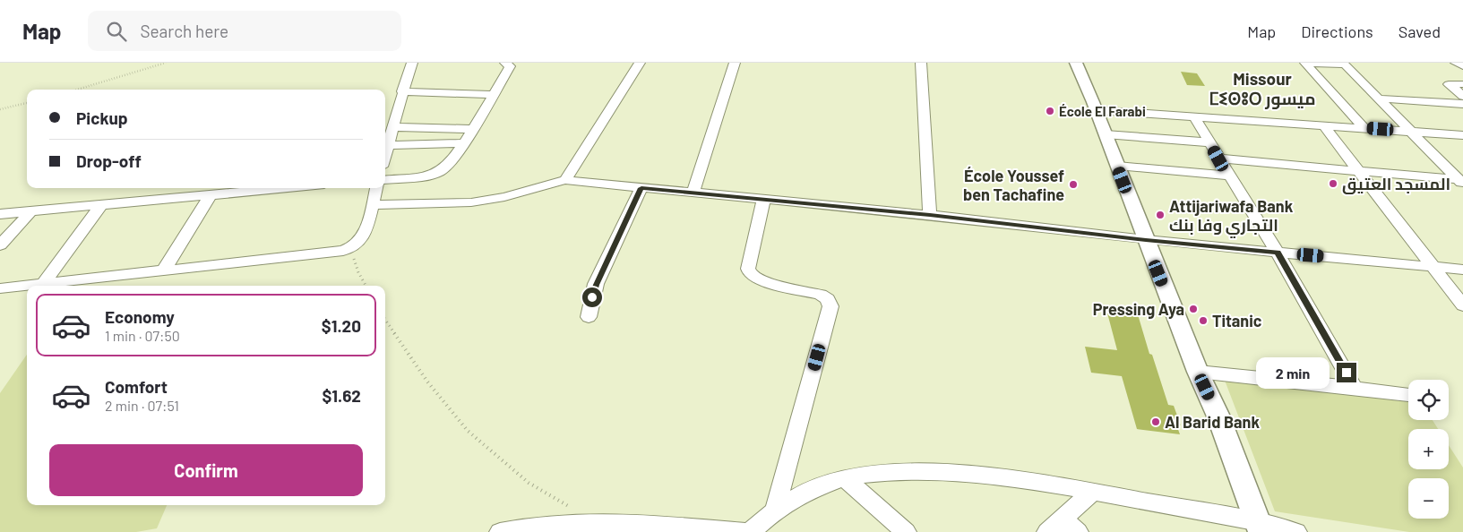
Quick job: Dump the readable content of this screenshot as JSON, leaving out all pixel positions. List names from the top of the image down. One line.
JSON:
{"districts":["Missour ⵎⵉⵙⵓⵔ ميسور"],"places":["École El Farabi","المسجد العتيق","École Youssef ben Tachafine","Attijariwafa Bank التجاري وفا بنك","Pressing Aya","Titanic","Al Barid Bank"],"page":{"header":"Map","search":"Search here","nav":["Map","Directions","Saved"],"banner":["Pickup","Drop-off"],"list":[{"name":"Economy","note":"1 min · 07:50","value":"$1.20"},{"name":"Comfort","note":"2 min · 07:51","value":"$1.62"}],"bubble":"2 min","map_buttons":["+","−"],"buttons":"Confirm"}}
